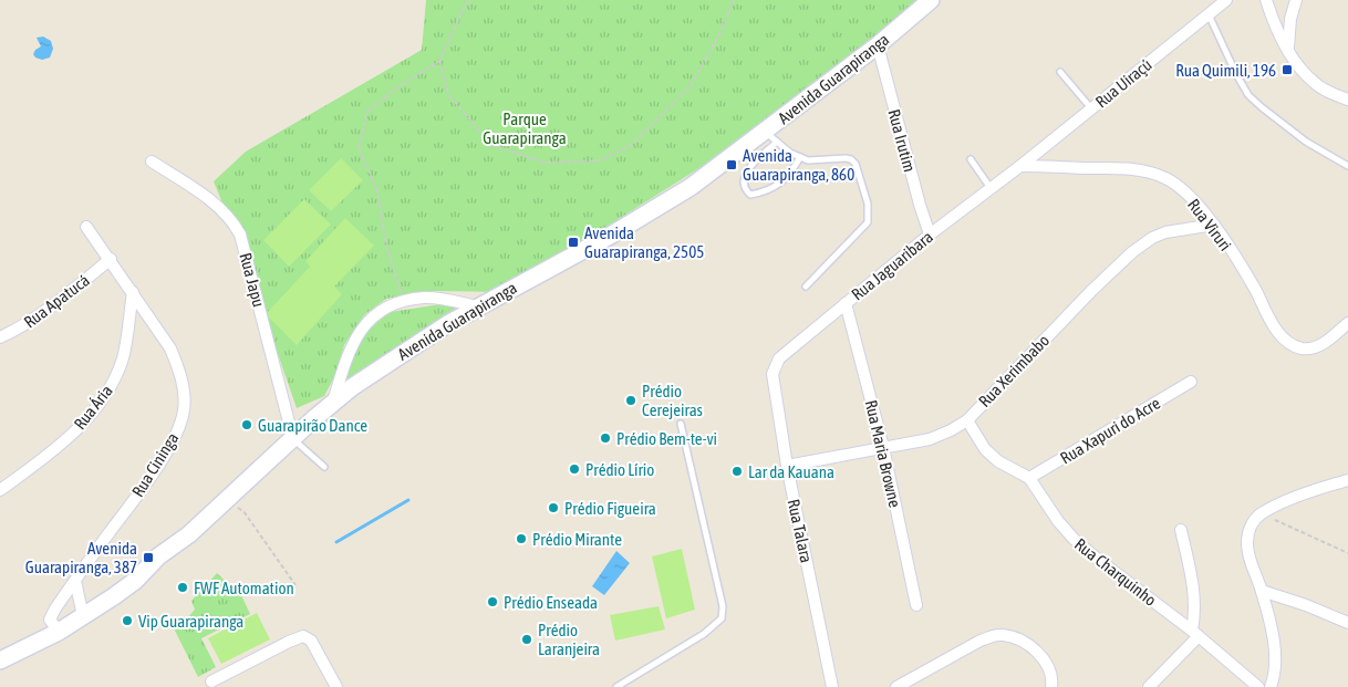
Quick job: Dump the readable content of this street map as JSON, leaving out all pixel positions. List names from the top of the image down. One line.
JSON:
{"streets":{"main road":["Avenida Guarapiranga"],"street":["Rua Uiraçú","Rua Irutim","Rua Viruri","Rua Jaguaribara","Rua Japu","Rua Apatucá","Rua Xerimbabo","Rua Ária","Rua Xapuri do Acre","Rua Maria Browne","Rua Cininga","Rua Talara","Rua Charquinho"]},"crossings":[["Avenida Guarapiranga","Rua Irutim"],["Avenida Guarapiranga","Rua Japu"],["Avenida Guarapiranga","Rua Cininga"],["Rua Uiraçú","Rua Viruri"],["Rua Uiraçú","Rua Jaguaribara"],["Rua Irutim","Rua Jaguaribara"],["Rua Viruri","Rua Jaguaribara"],["Rua Viruri","Rua Xerimbabo"],["Rua Jaguaribara","Rua Maria Browne"],["Rua Jaguaribara","Rua Talara"],["Rua Apatucá","Rua Cininga"],["Rua Xerimbabo","Rua Maria Browne"],["Rua Xerimbabo","Rua Talara"],["Rua Xerimbabo","Rua Charquinho"],["Rua Ária","Rua Cininga"],["Rua Xapuri do Acre","Rua Charquinho"]],"parks":["Parque Guarapiranga"],"places":{"transit":["Rua Quimili, 196","Avenida Guarapiranga, 860","Avenida Guarapiranga, 2505","Avenida Guarapiranga, 387"],"other":["Prédio Cerejeiras","Guarapirão Dance","Prédio Bem-te-vi","Prédio Lírio","Lar da Kauana","Prédio Figueira","Prédio Mirante","FWF Automation","Prédio Enseada","Vip Guarapiranga","Prédio Laranjeira"]}}
